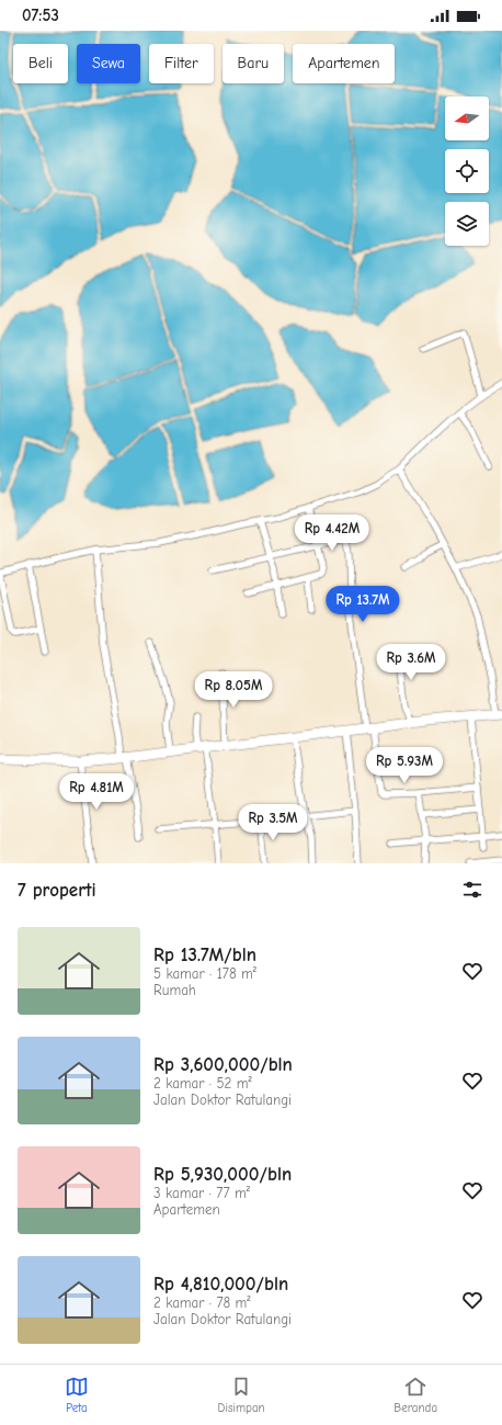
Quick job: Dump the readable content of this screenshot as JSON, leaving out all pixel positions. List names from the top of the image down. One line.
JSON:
{"north":"left","page":{"status":"07:53","chip":["Beli","Sewa","Filter","Baru","Apartemen"],"price":["Rp 4.42M","Rp 13.7M","Rp 3.6M","Rp 8.05M","Rp 5.93M","Rp 4.81M","Rp 3.5M"],"heading":"7 properti","list":[{"name":"Rp 13.7M/bln","note":"5 kamar · 178 m² · Rumah"},{"name":"Rp 3,600,000/bln","note":"2 kamar · 52 m² · Jalan Doktor Ratulangi"},{"name":"Rp 5,930,000/bln","note":"3 kamar · 77 m² · Apartemen"},{"name":"Rp 4,810,000/bln","note":"2 kamar · 78 m² · Jalan Doktor Ratulangi"}],"tabs":["Peta","Disimpan","Beranda"]}}
